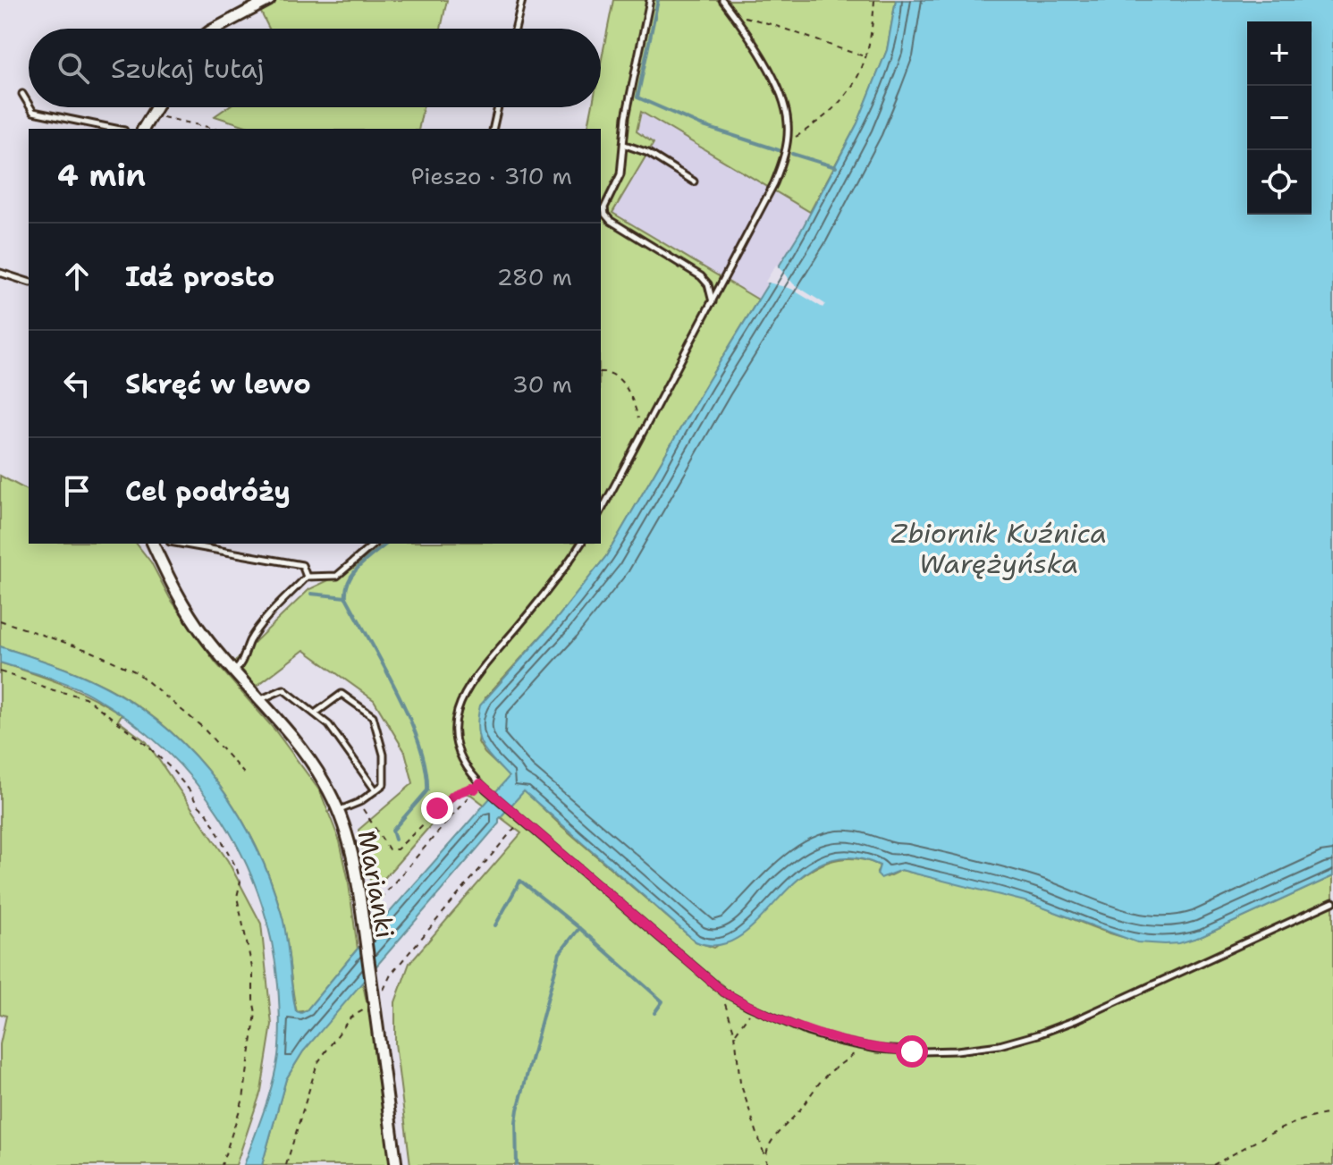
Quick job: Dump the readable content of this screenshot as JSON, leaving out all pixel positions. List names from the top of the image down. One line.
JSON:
{"streets":{"street":["Marianki"]},"water":["Zbiornik Kuźnica Warężyńska"],"page":{"map_buttons":["+","−"],"search":"Szukaj tutaj","heading":["4 min","Pieszo · 310 m"],"list":[["Idź prosto","280 m"],["Skręć w lewo","30 m"],"Cel podróży"]}}
